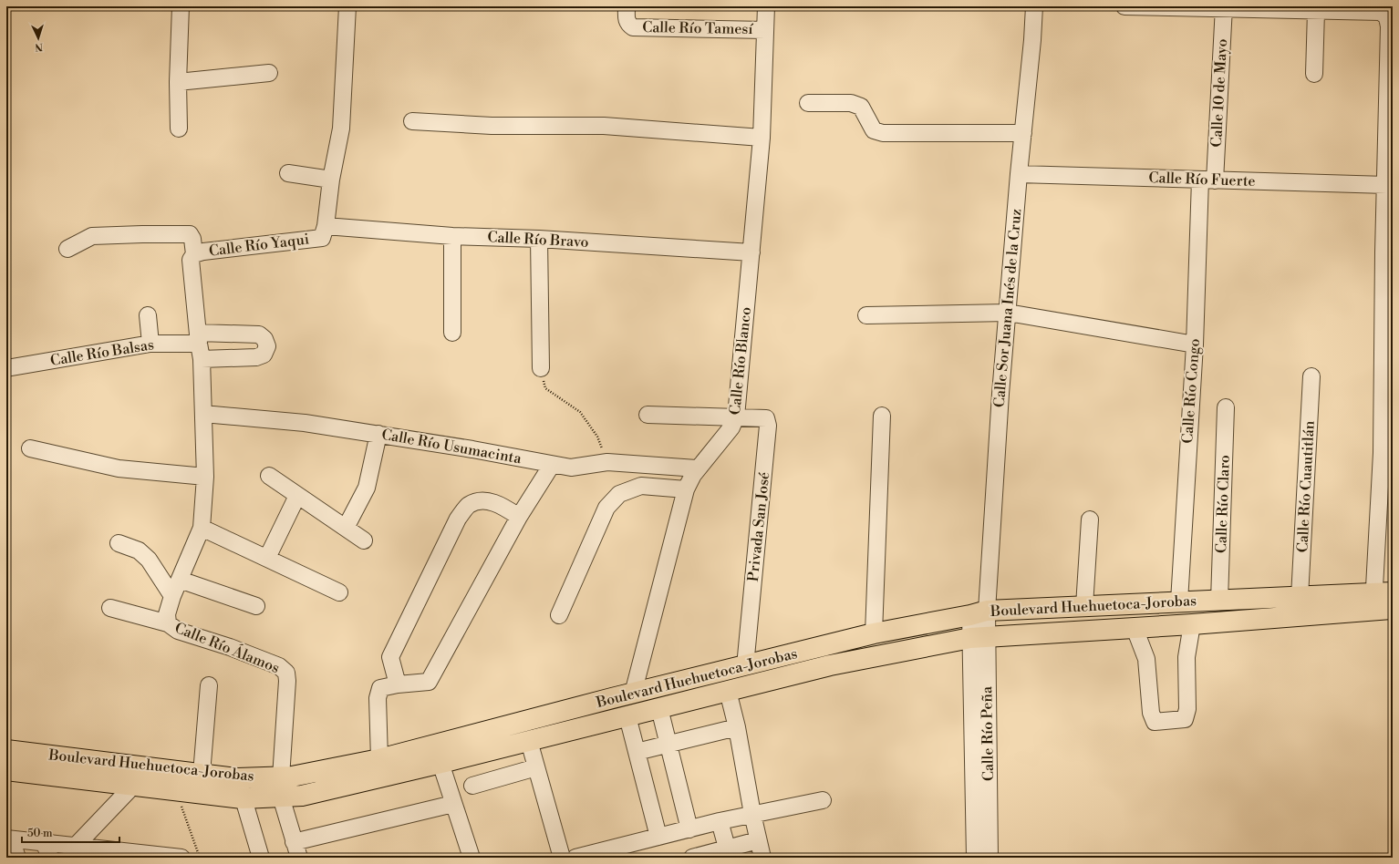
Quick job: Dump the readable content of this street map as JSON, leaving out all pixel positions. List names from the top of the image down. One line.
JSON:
{"streets":{"main road":["Boulevard Huehuetoca-Jorobas"],"street":["Calle Río Tamesí","Calle 10 de Mayo","Calle Río Fuerte","Calle Río Bravo","Calle Río Yaqui","Calle Sor Juana Inés de la Cruz","Calle Río Balsas","Calle Río Blanco","Calle Río Congo","Calle Río Usumacinta","Calle Río Cuautitlán","Calle Río Claro","Privada San José","Calle Río Álamos","Calle Río Peña"]},"crossings":[["Calle Río Tamesí","Calle Río Blanco"],["Calle 10 de Mayo","Calle Río Fuerte"],["Calle 10 de Mayo","Calle Río Congo"],["Calle Río Fuerte","Calle Sor Juana Inés de la Cruz"],["Calle Río Fuerte","Calle Río Congo"],["Calle Río Bravo","Calle Río Yaqui"],["Calle Río Bravo","Calle Río Blanco"],["Calle Río Yaqui","Calle Río Balsas"],["Calle Río Yaqui","Calle Río Usumacinta"],["Calle Río Yaqui","Calle Río Álamos"],["Calle Sor Juana Inés de la Cruz","Boulevard Huehuetoca-Jorobas"],["Calle Sor Juana Inés de la Cruz","Calle Río Peña"],["Calle Río Blanco","Calle Río Usumacinta"],["Calle Río Blanco","Privada San José"],["Calle Río Blanco","Boulevard Huehuetoca-Jorobas"],["Calle Río Congo","Boulevard Huehuetoca-Jorobas"],["Calle Río Cuautitlán","Boulevard Huehuetoca-Jorobas"],["Calle Río Claro","Boulevard Huehuetoca-Jorobas"],["Privada San José","Boulevard Huehuetoca-Jorobas"],["Boulevard Huehuetoca-Jorobas","Calle Río Álamos"],["Boulevard Huehuetoca-Jorobas","Calle Río Peña"]],"scale_bar":"50 m","north":"bottom"}
